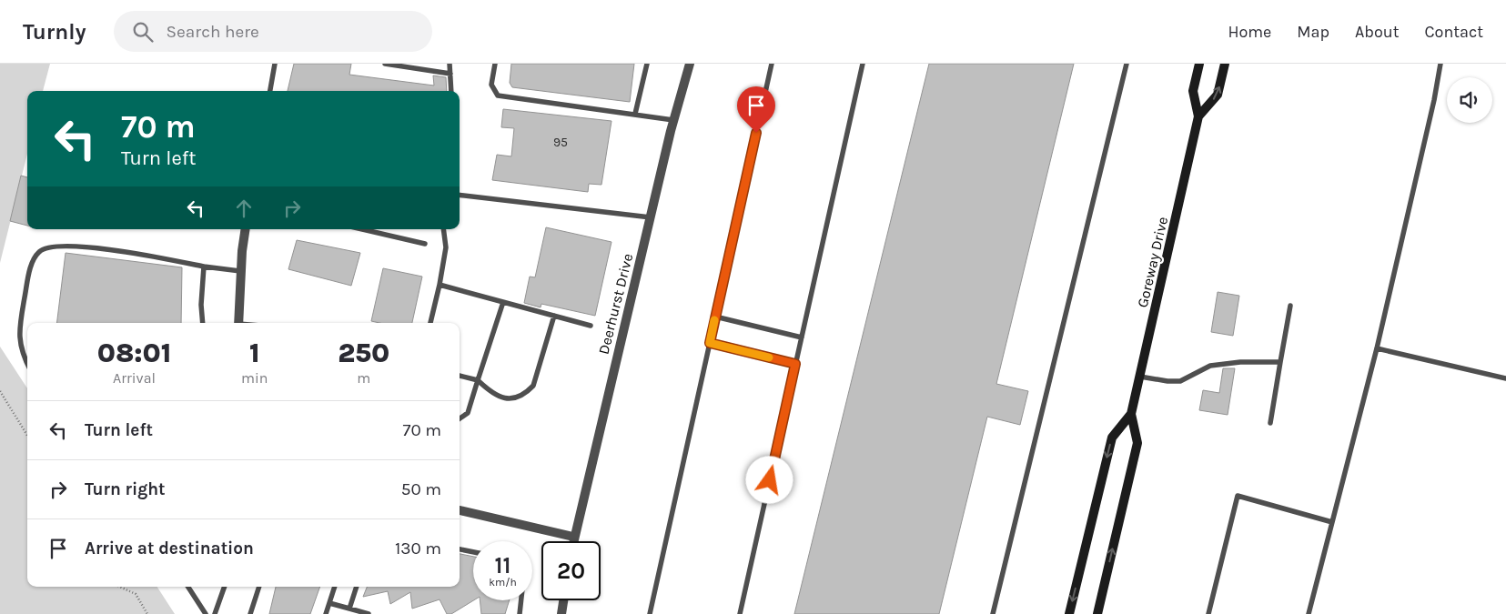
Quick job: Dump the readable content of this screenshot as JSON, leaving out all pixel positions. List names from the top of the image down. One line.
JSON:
{"streets":{"main road":["Goreway Drive"],"street":["Deerhurst Drive"]},"house_numbers":["95"],"page":{"header":"Turnly","search":"Search here","nav":["Home","Map","About","Contact"],"turn":["70 m","Turn left"],"eta":["08:01","Arrival","1","min","250","m"],"list":[{"name":"Turn left","value":"70 m"},{"name":"Turn right","value":"50 m"},{"name":"Arrive at destination","value":"130 m"}],"speed":"11 km/h","limit":"20"}}
